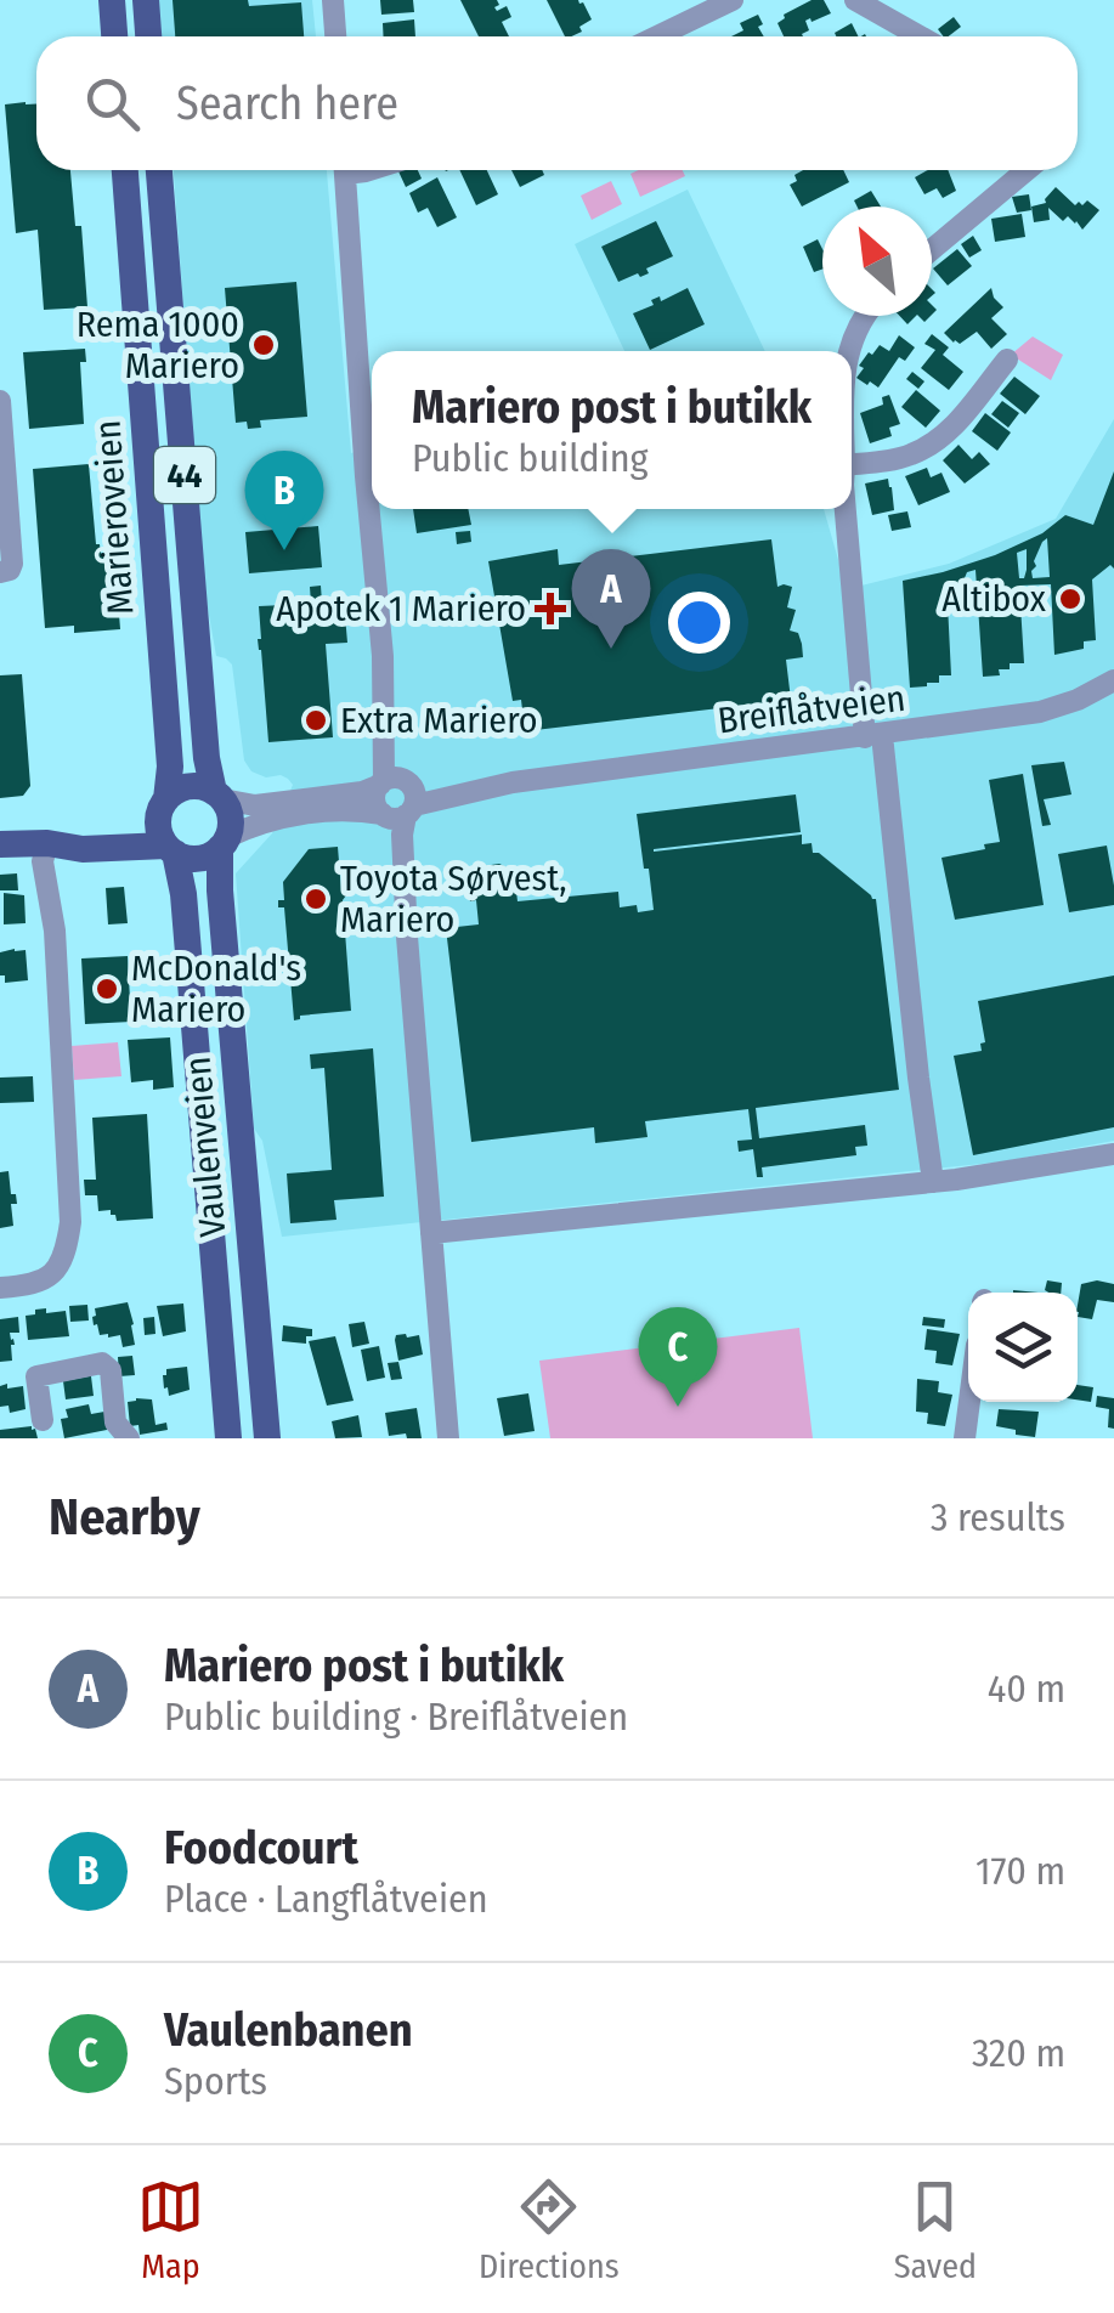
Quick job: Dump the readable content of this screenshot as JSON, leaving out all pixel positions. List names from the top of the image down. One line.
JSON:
{"streets":{"main road":["44","Marieroveien","Vaulenveien"],"street":["Breiflåtveien"]},"crossings":[["44","Marieroveien"],["44","Breiflåtveien"],["44","Vaulenveien"],["Marieroveien","Breiflåtveien"],["Marieroveien","Vaulenveien"],["Breiflåtveien","Vaulenveien"]],"places":{"other":["Rema 1000 Mariero","Altibox","Extra Mariero","Toyota Sørvest, Mariero","McDonald's Mariero"],"health":["Apotek 1 Mariero"]},"north":"top left","page":{"search":"Search here","popup":["Mariero post i butikk","Public building"],"pins":["B","A","C"],"heading":["Nearby","3 results"],"list":[{"mark":"A","name":"Mariero post i butikk","note":"Public building · Breiflåtveien","value":"40 m"},{"mark":"B","name":"Foodcourt","note":"Place · Langflåtveien","value":"170 m"},{"mark":"C","name":"Vaulenbanen","note":"Sports","value":"320 m"}],"nav":["Map","Directions","Saved"]}}
